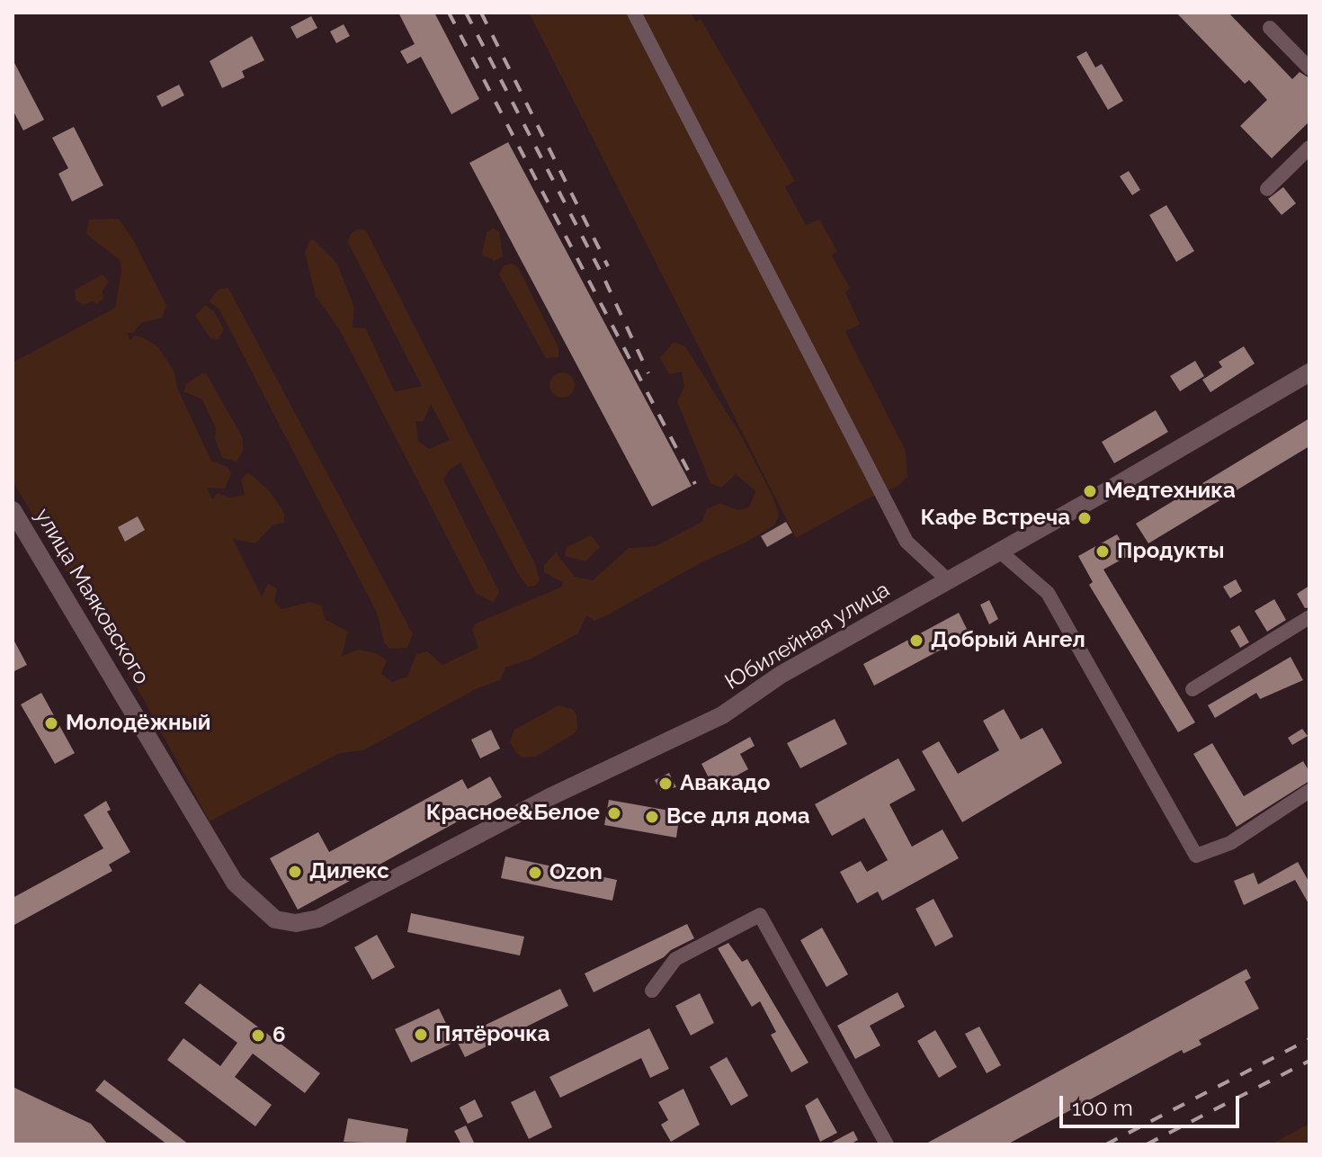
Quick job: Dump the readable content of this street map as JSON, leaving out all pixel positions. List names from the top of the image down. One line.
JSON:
{"streets":{"street":["улица Маяковского","Юбилейная улица"]},"crossings":[["улица Маяковского","Юбилейная улица"]],"places":["Медтехника","Кафе Встреча","Продукты","Добрый Ангел","Молодёжный","Авакадо","Красное&Белое","Все для дома","Дилекс","Ozon","Пятёрочка","6"],"scale_bar":"100 m"}
